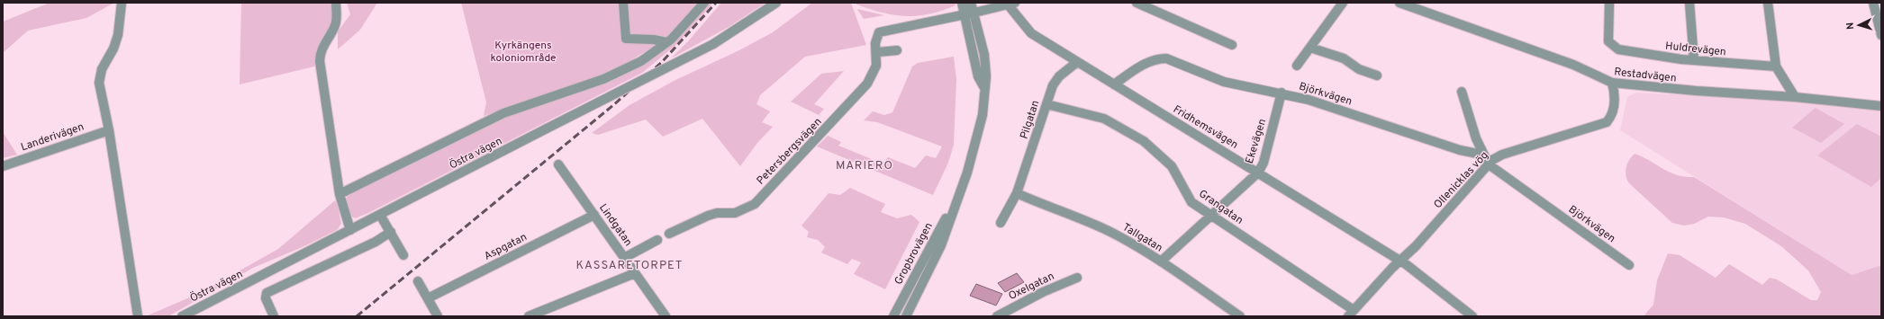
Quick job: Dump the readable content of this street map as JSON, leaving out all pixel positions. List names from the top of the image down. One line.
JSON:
{"streets":{"street":["Huldrevägen","Restadvägen","Björkvägen","Pilgatan","Fridhemsvägen","Landerivägen","Ekevägen","Petersbergsvägen","Östra vägen","Ollenicklas vög","Grangatan","Lindgatan","Tallgatan","Aspgatan","Gropbrovägen","Oxelgatan"]},"crossings":[["Restadvägen","Ollenicklas vög"],["Björkvägen","Fridhemsvägen"],["Björkvägen","Ekevägen"],["Björkvägen","Ollenicklas vög"],["Pilgatan","Fridhemsvägen"],["Pilgatan","Grangatan"],["Pilgatan","Tallgatan"],["Fridhemsvägen","Ekevägen"],["Fridhemsvägen","Ollenicklas vög"],["Ekevägen","Grangatan"],["Ekevägen","Tallgatan"],["Petersbergsvägen","Gropbrovägen"],["Ollenicklas vög","Grangatan"],["Lindgatan","Aspgatan"]],"districts":["MARIERO","KASSARETORPET"],"parks":["Kyrkängens koloniområde"],"north":"left"}
